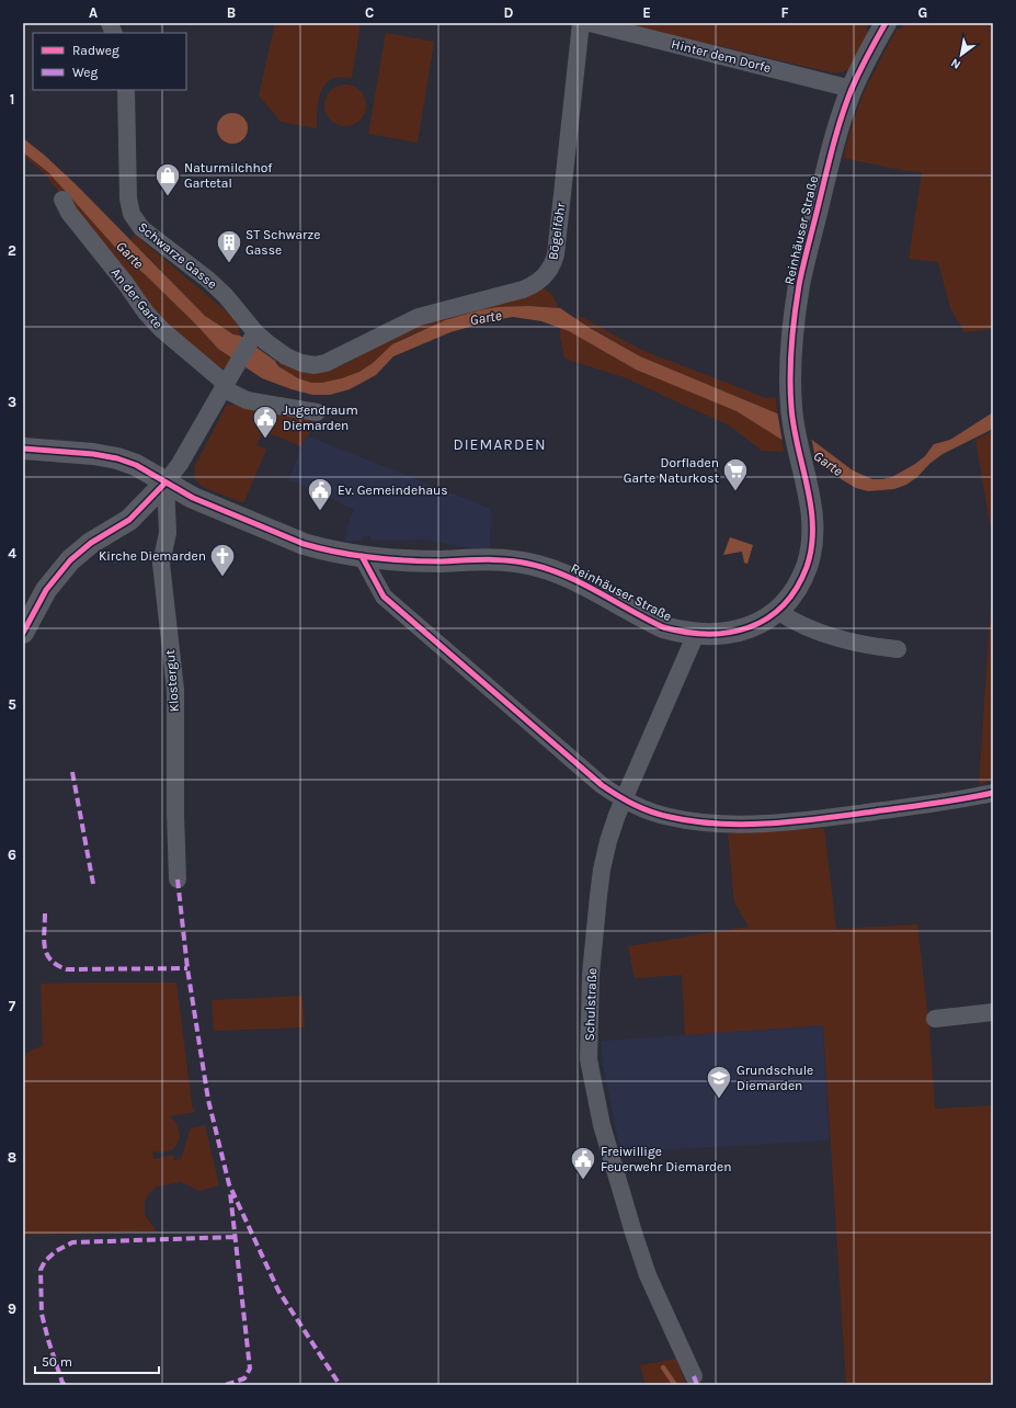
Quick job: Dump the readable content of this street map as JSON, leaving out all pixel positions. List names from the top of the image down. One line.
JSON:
{"streets":{"street":["Hinter dem Dorfe","Reinhäuser Straße","Bögelföhr","Schwarze Gasse","An der Garte","Klostergut","Schulstraße"]},"crossings":[["Hinter dem Dorfe","Reinhäuser Straße"],["Reinhäuser Straße","Klostergut"],["Reinhäuser Straße","Schulstraße"],["Bögelföhr","Schwarze Gasse"]],"districts":["DIEMARDEN"],"water":["Garte"],"places":{"shop":["Naturmilchhof Gartetal"],"building":["ST Schwarze Gasse"],"public building":["Jugendraum Diemarden","Ev. Gemeindehaus","Freiwillige Feuerwehr Diemarden"],"supermarket":["Dorfladen Garte Naturkost"],"church":["Kirche Diemarden"],"school or university":["Grundschule Diemarden"]},"legend":["Radweg","Weg"],"scale_bar":"50 m","north":"bottom left","grid":{"columns":["A","B","C","D","E","F","G"],"rows":["1","2","3","4","5","6","7","8","9"]}}
